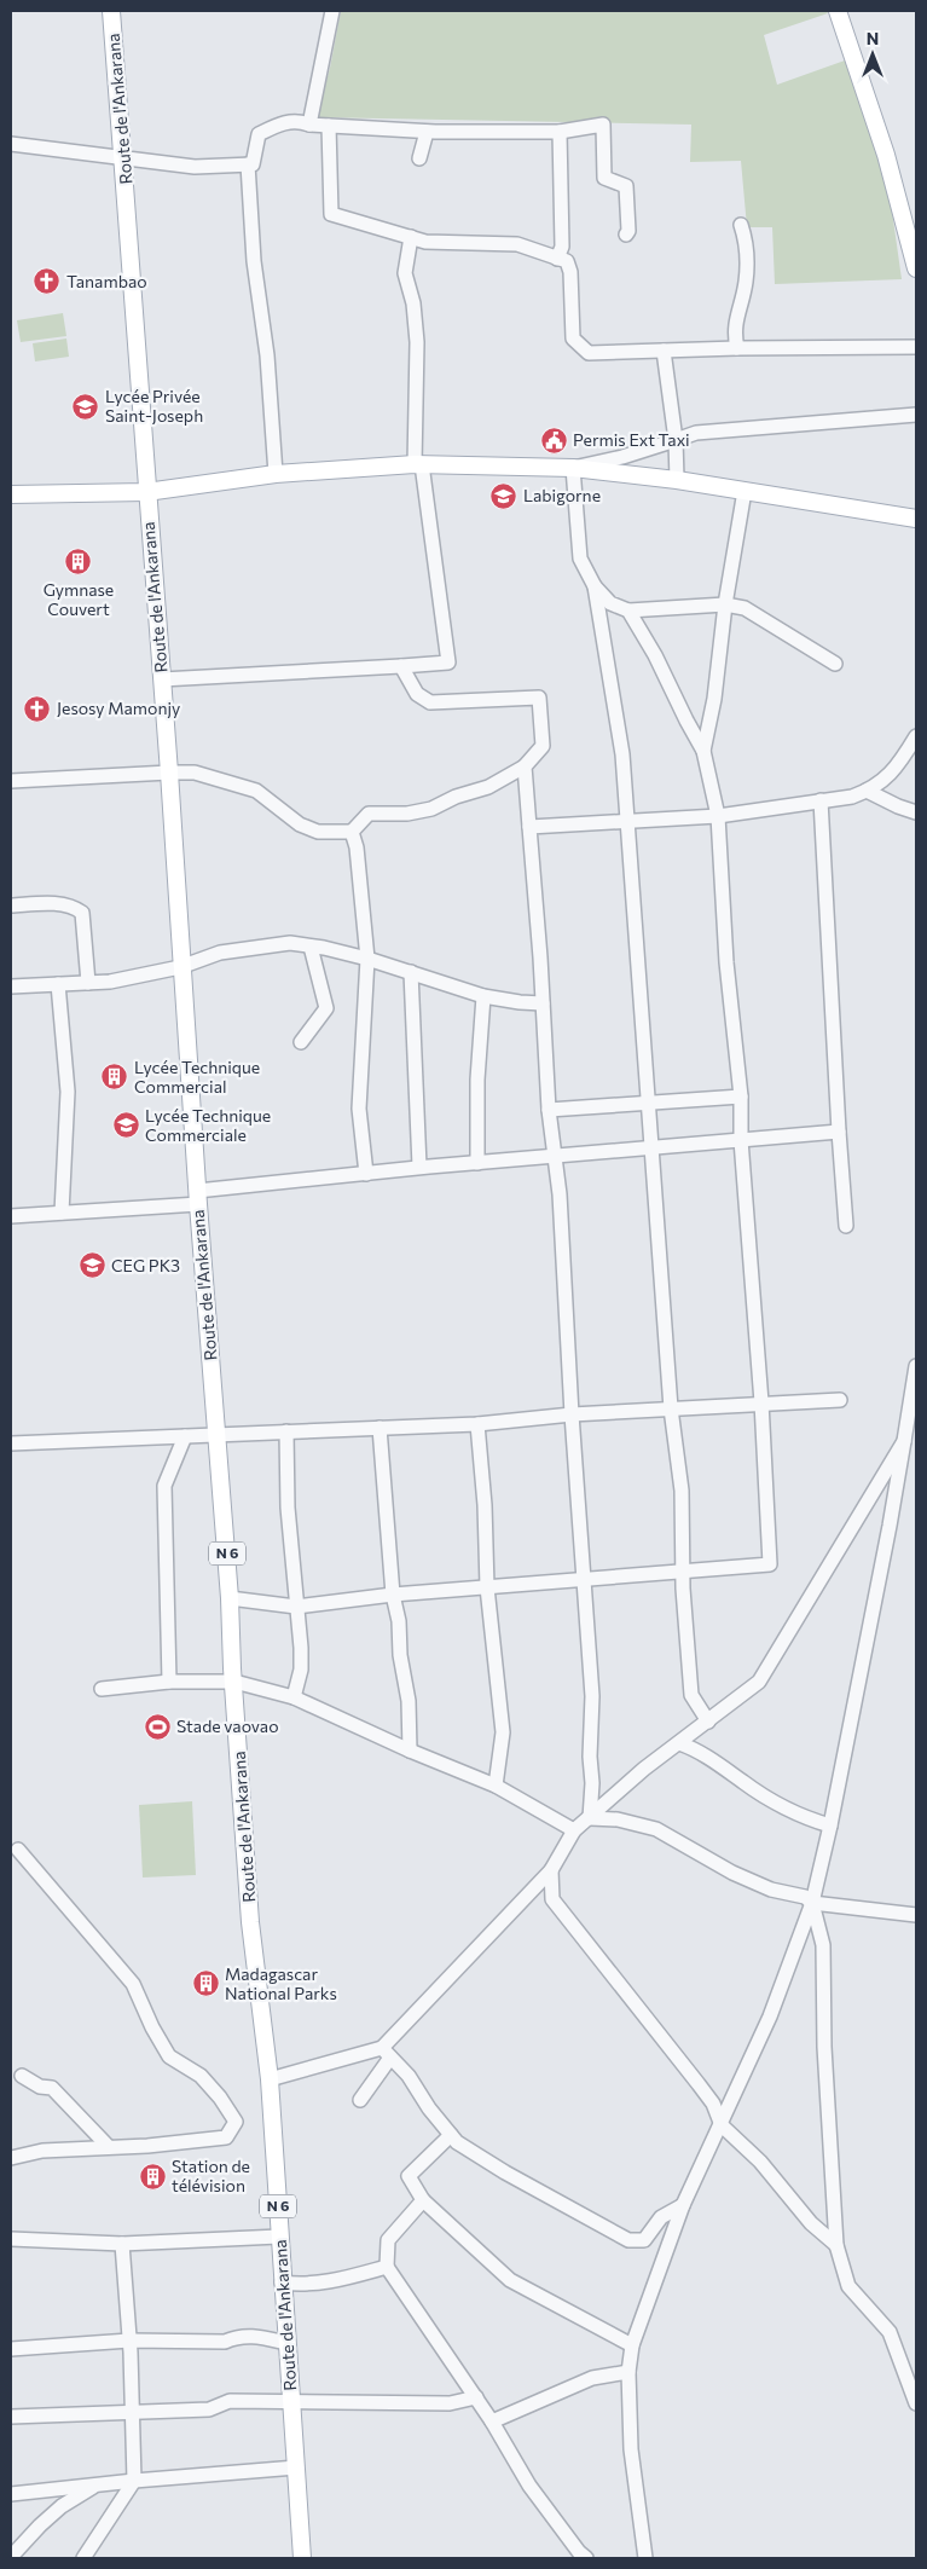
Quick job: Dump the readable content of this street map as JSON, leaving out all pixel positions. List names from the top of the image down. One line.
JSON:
{"streets":{"main road":["Route de l'Ankarana","N 6"]},"places":{"church":["Tanambao","Jesosy Mamonjy"],"school or university":["Lycée Privée Saint-Joseph","Labigorne","Lycée Technique Commerciale","CEG PK3"],"public building":["Permis Ext Taxi"],"building":["Gymnase Couvert","Lycée Technique Commercial","Madagascar National Parks","Station de télévision"],"sports":["Stade vaovao"]},"north":"top"}
